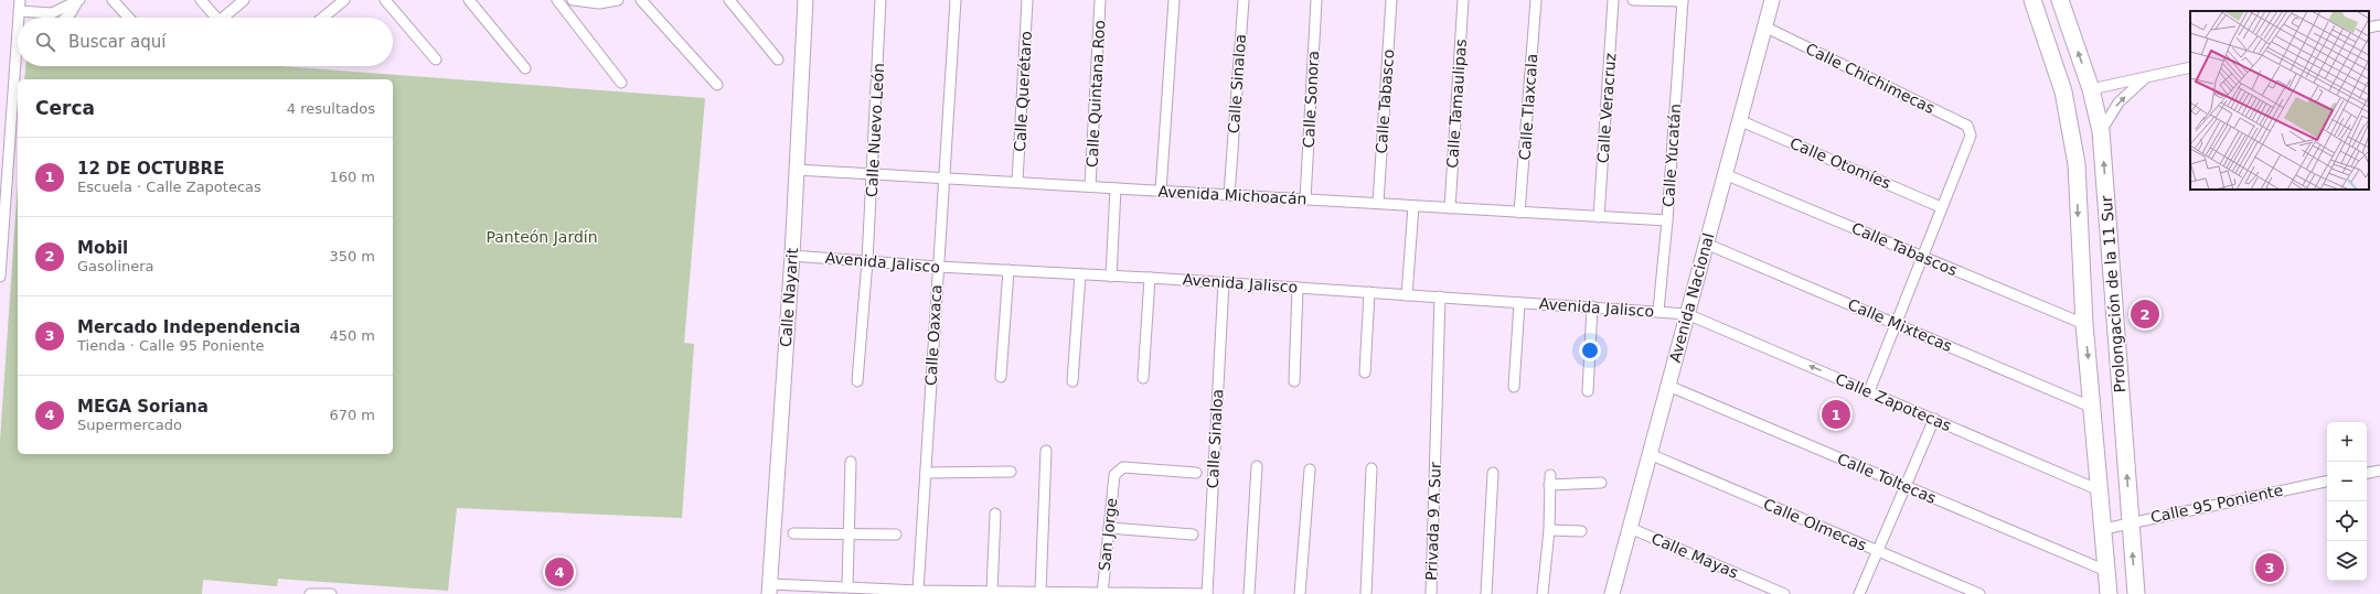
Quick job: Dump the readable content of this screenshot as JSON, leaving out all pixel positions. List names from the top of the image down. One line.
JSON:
{"streets":{"main road":["Prolongación de la 11 Sur","Calle Nayarit","Avenida Nacional"],"street":["Calle Chichimecas","Calle Sinaloa","Calle Querétaro","Calle Quintana Roo","Calle Sonora","Calle Tabasco","Calle Tamaulipas","Calle Tlaxcala","Calle Veracruz","Calle Nuevo León","Calle Yucatán","Calle Otomíes","Avenida Michoacán","Calle Tabascos","Avenida Jalisco","Calle Mixtecas","Calle Oaxaca","Calle Zapotecas","Calle Toltecas","Calle 95 Poniente","Privada 9 A Sur","Calle Olmecas","San Jorge","Calle Mayas"]},"crossings":[["Calle Chichimecas","Calle Otomíes"],["Calle Chichimecas","Avenida Nacional"],["Calle Sinaloa","Avenida Michoacán"],["Calle Sinaloa","Avenida Jalisco"],["Calle Querétaro","Avenida Michoacán"],["Calle Quintana Roo","Avenida Michoacán"],["Calle Sonora","Avenida Michoacán"],["Calle Tabasco","Avenida Michoacán"],["Calle Tamaulipas","Avenida Michoacán"],["Calle Tlaxcala","Avenida Michoacán"],["Calle Veracruz","Avenida Michoacán"],["Calle Nuevo León","Avenida Michoacán"],["Calle Nuevo León","Avenida Jalisco"],["Calle Yucatán","Avenida Michoacán"],["Calle Yucatán","Avenida Jalisco"],["Calle Otomíes","Avenida Nacional"],["Avenida Michoacán","Calle Nayarit"],["Avenida Michoacán","Calle Oaxaca"],["Calle Tabascos","Prolongación de la 11 Sur"],["Calle Tabascos","Avenida Nacional"],["Avenida Jalisco","Calle Nayarit"],["Avenida Jalisco","Avenida Nacional"],["Avenida Jalisco","Calle Oaxaca"],["Avenida Jalisco","Calle Zapotecas"],["Avenida Jalisco","Privada 9 A Sur"],["Prolongación de la 11 Sur","Calle Mixtecas"],["Prolongación de la 11 Sur","Calle Zapotecas"],["Prolongación de la 11 Sur","Calle Toltecas"],["Prolongación de la 11 Sur","Calle 95 Poniente"],["Avenida Nacional","Calle Mixtecas"],["Avenida Nacional","Calle Zapotecas"],["Avenida Nacional","Calle Toltecas"],["Avenida Nacional","Calle Olmecas"],["Avenida Nacional","Calle Mayas"]],"one_way":["Calle Zapotecas"],"parks":["Panteón Jardín"],"page":{"search":"Buscar aquí","heading":["Cerca","4 resultados"],"list":[{"mark":"1","name":"12 DE OCTUBRE","note":"Escuela · Calle Zapotecas","value":"160 m"},{"mark":"2","name":"Mobil","note":"Gasolinera","value":"350 m"},{"mark":"3","name":"Mercado Independencia","note":"Tienda · Calle 95 Poniente","value":"450 m"},{"mark":"4","name":"MEGA Soriana","note":"Supermercado","value":"670 m"}],"pins":["2","1","3","4"],"map_buttons":["+","−"]}}
